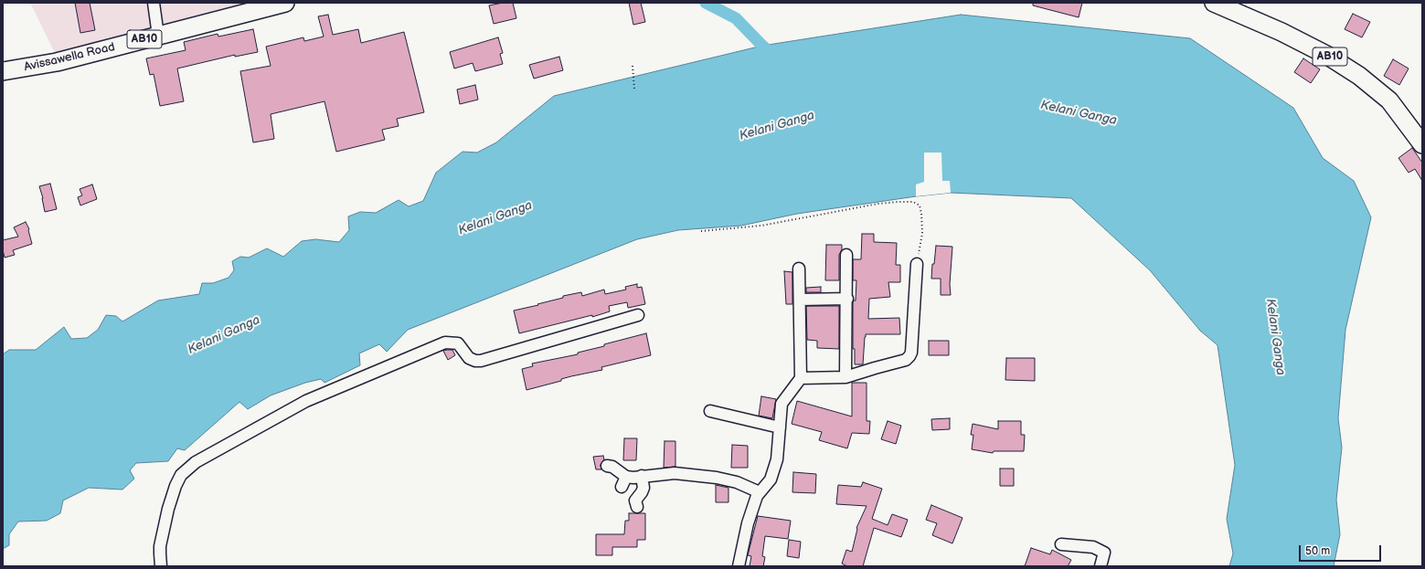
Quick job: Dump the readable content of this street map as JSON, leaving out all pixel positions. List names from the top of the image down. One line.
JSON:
{"streets":{"main road":["AB10","Avissawella Road"]},"water":["Kelani Ganga"],"scale_bar":"50 m"}
